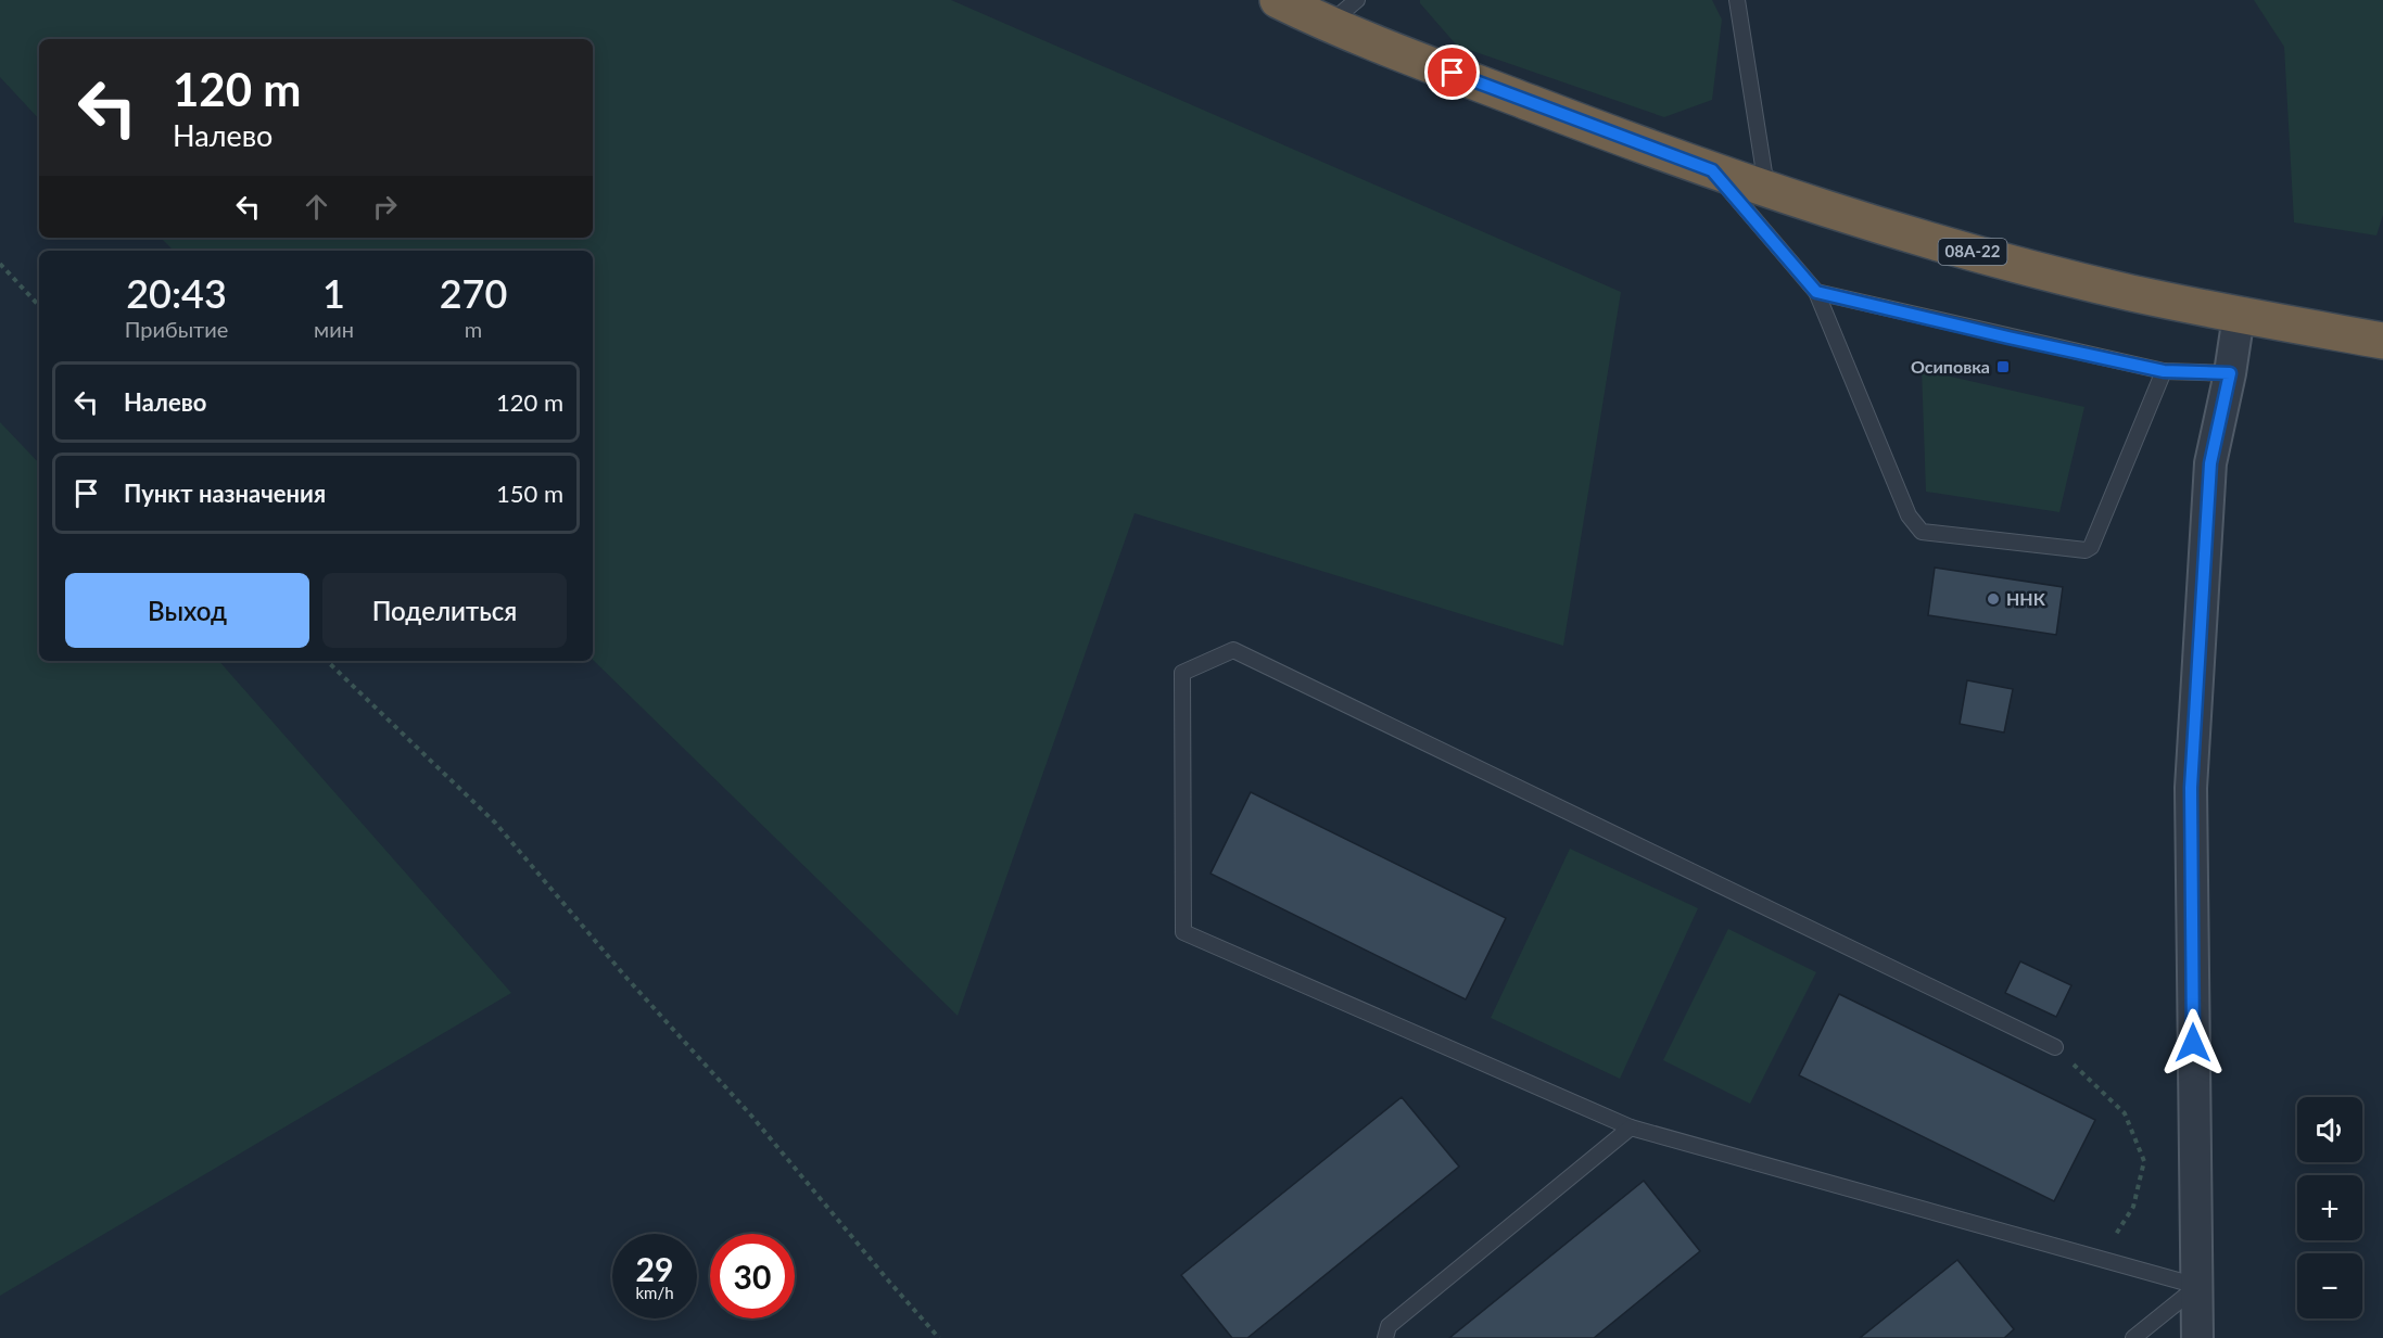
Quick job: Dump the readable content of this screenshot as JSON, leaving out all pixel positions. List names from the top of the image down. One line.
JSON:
{"streets":{"highway":["08А-22"]},"places":{"transit":["Осиповка"],"other":["ННК"]},"page":{"turn":["120 m","Налево"],"eta":["20:43","Прибытие","1","мин","270","m"],"list":[{"name":"Налево","value":"120 m"},{"name":"Пункт назначения","value":"150 m"}],"buttons":["Выход","Поделиться"],"map_buttons":["+","−"],"speed":"29 km/h","limit":"30"}}
